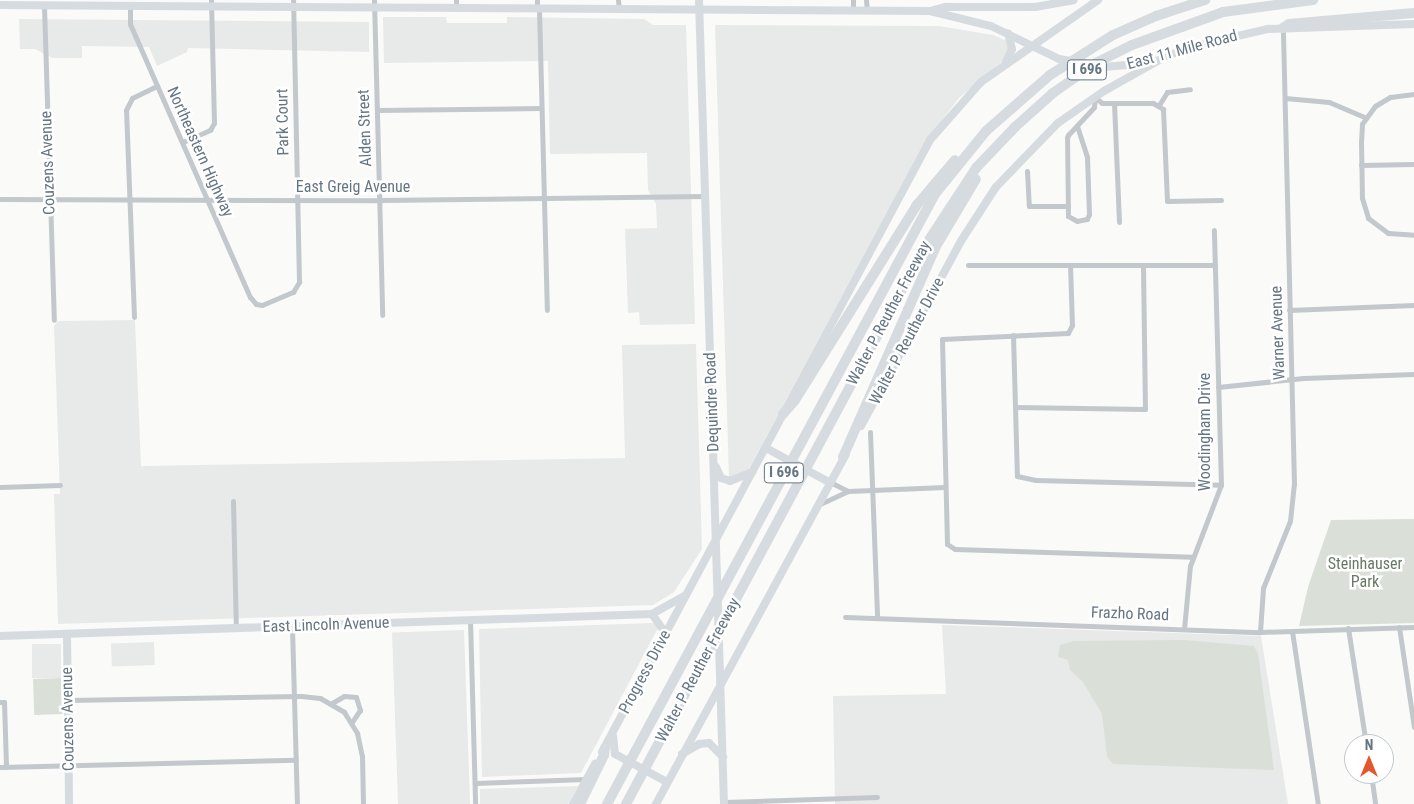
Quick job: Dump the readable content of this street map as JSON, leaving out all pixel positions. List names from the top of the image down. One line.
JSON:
{"streets":{"highway":["I 696","Walter P Reuther Freeway"],"main road":["East 11 Mile Road","Couzens Avenue","Walter P Reuther Drive","Dequindre Road","East Lincoln Avenue","Progress Drive"],"street":["Park Court","Alden Street","Northeastern Highway","East Greig Avenue","Warner Avenue","Woodingham Drive","Frazho Road"]},"crossings":[["East 11 Mile Road","Park Court"],["East 11 Mile Road","Alden Street"],["East 11 Mile Road","Northeastern Highway"],["East 11 Mile Road","Couzens Avenue"],["East 11 Mile Road","Warner Avenue"],["East 11 Mile Road","Walter P Reuther Drive"],["East 11 Mile Road","Dequindre Road"],["Park Court","Northeastern Highway"],["Park Court","East Greig Avenue"],["Alden Street","East Greig Avenue"],["Northeastern Highway","East Greig Avenue"],["Couzens Avenue","East Greig Avenue"],["Couzens Avenue","East Lincoln Avenue"],["East Greig Avenue","Dequindre Road"],["Warner Avenue","Frazho Road"],["Walter P Reuther Drive","Dequindre Road"],["Dequindre Road","Progress Drive"],["Woodingham Drive","Frazho Road"],["East Lincoln Avenue","Progress Drive"]],"parks":["Steinhauser Park"],"north":"top"}
